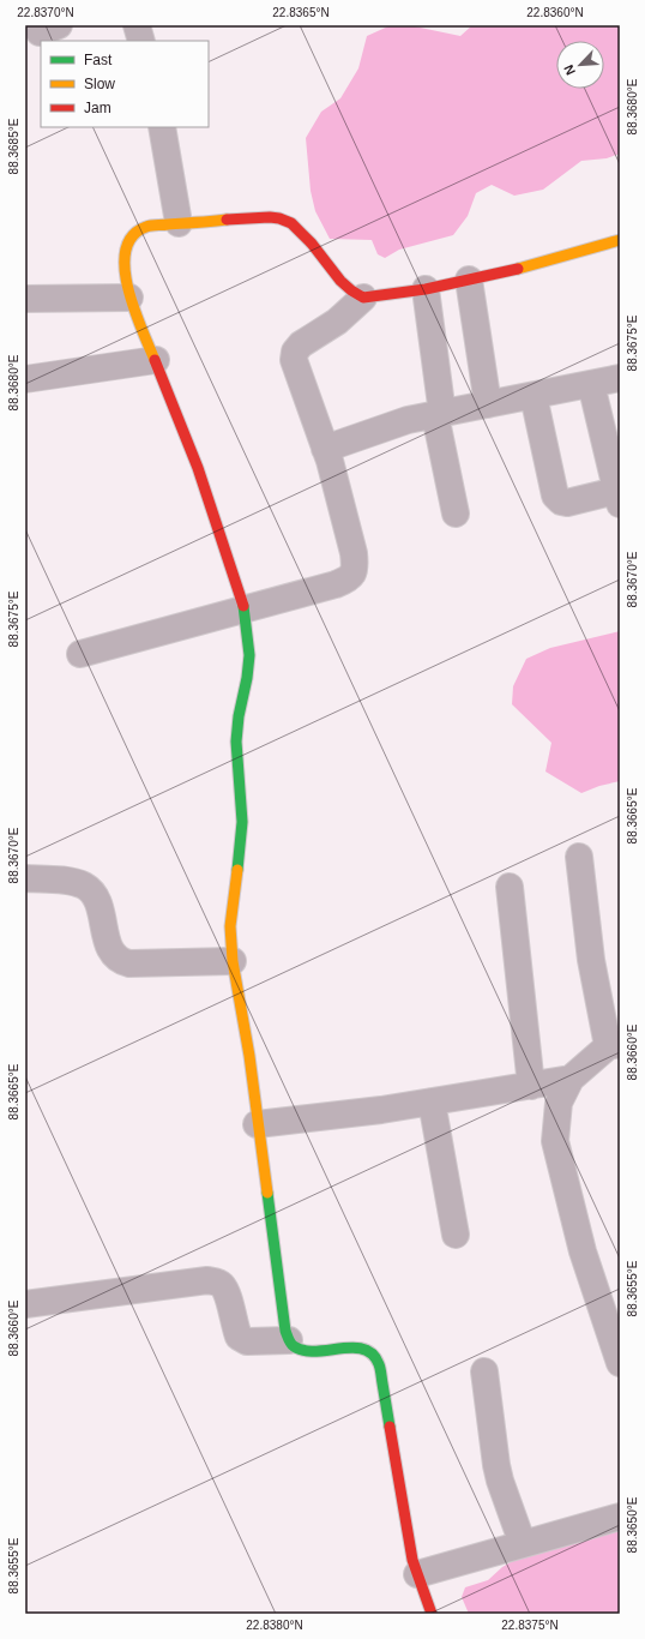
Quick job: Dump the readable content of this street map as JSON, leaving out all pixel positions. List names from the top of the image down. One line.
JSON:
{"legend":["Fast","Slow","Jam"],"north":"bottom left","coordinates":["22.8370°N","22.8365°N","22.8360°N","88.3680°E","88.3685°E","88.3675°E","88.3670°E","88.3665°E","88.3660°E","88.3655°E","88.3650°E","22.8380°N","22.8375°N"]}
